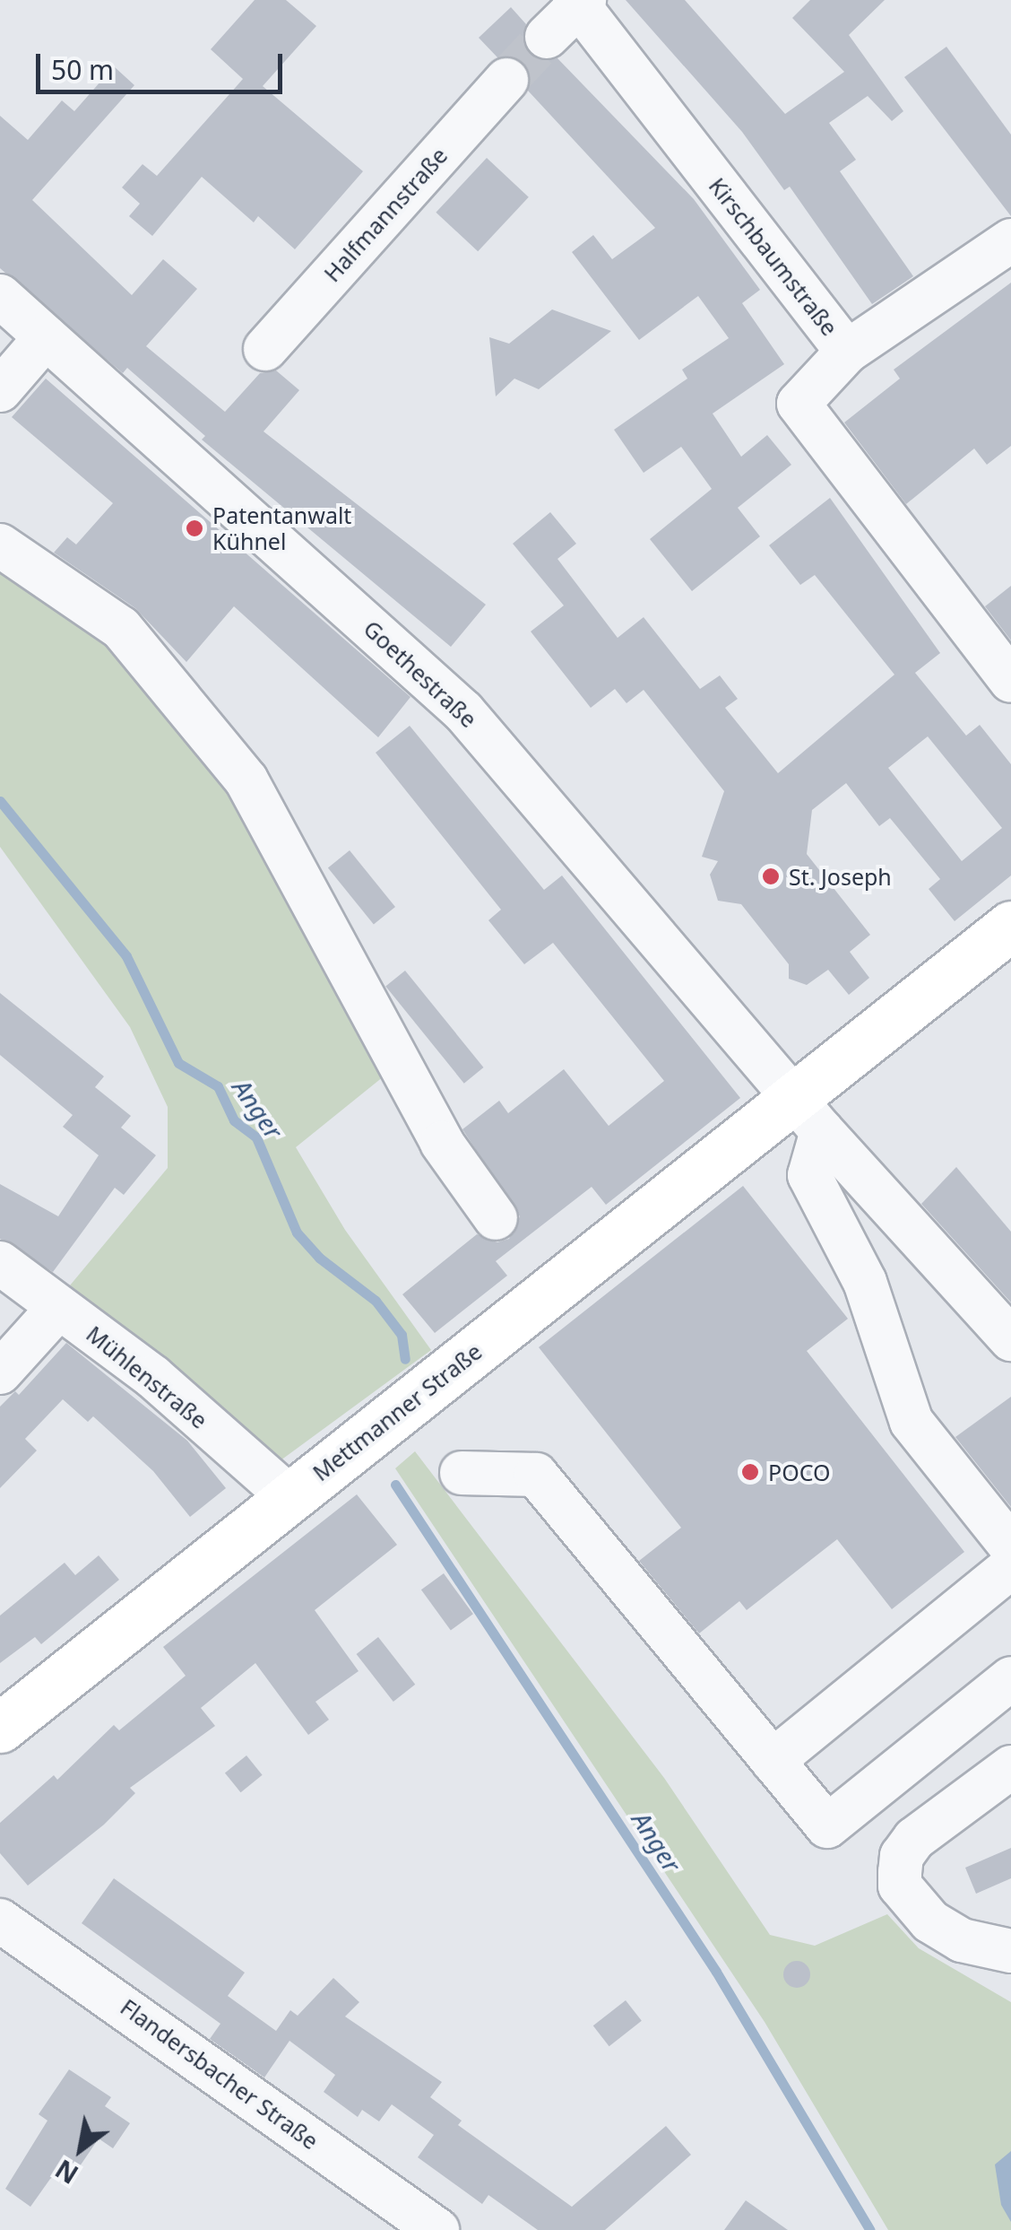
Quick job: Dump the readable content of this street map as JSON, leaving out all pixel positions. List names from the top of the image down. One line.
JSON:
{"streets":{"main road":["Mettmanner Straße"],"street":["Halfmannstraße","Kirschbaumstraße","Goethestraße","Mühlenstraße","Flandersbacher Straße"]},"crossings":[["Goethestraße","Mettmanner Straße"],["Mühlenstraße","Mettmanner Straße"]],"water":["Anger"],"places":["Patentanwalt Kühnel","St. Joseph","POCO"],"scale_bar":"50 m","north":"bottom left"}
